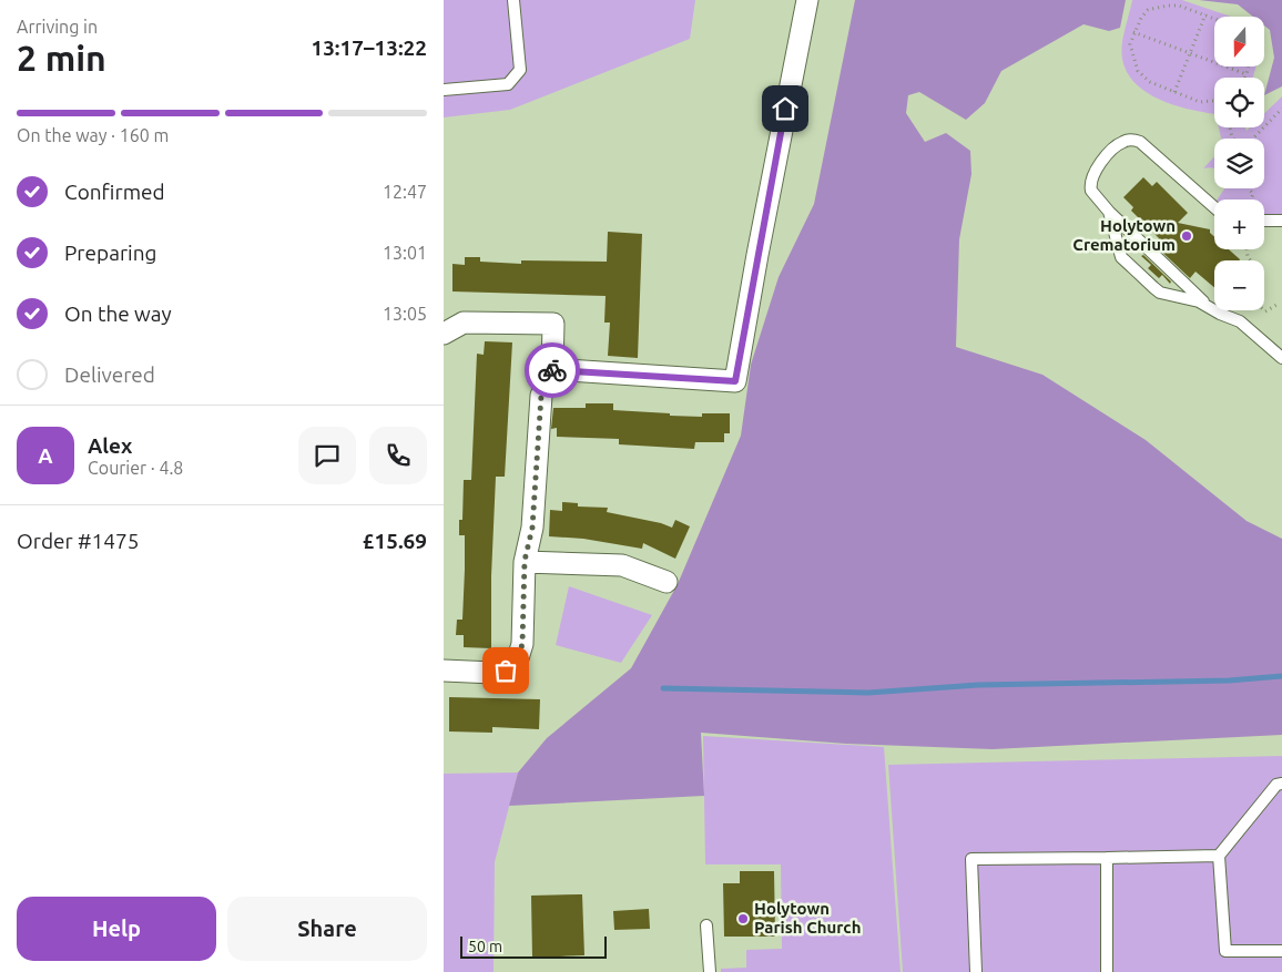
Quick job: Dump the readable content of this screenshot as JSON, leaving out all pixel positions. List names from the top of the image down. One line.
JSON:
{"places":["Holytown Crematorium","Holytown Parish Church"],"scale_bar":"50 m","north":"bottom","page":{"heading":["2 min","Arriving in","13:17–13:22"],"panel":["Alex","Courier · 4.8","Order #1475","£15.69"],"map_buttons":["+","−"],"bar":"On the way · 160 m","list":[["Confirmed","12:47"],["Preparing","13:01"],["On the way","13:05"],"Delivered"],"round":"A","buttons":["Help","Share"],"scale":"50 m"}}
